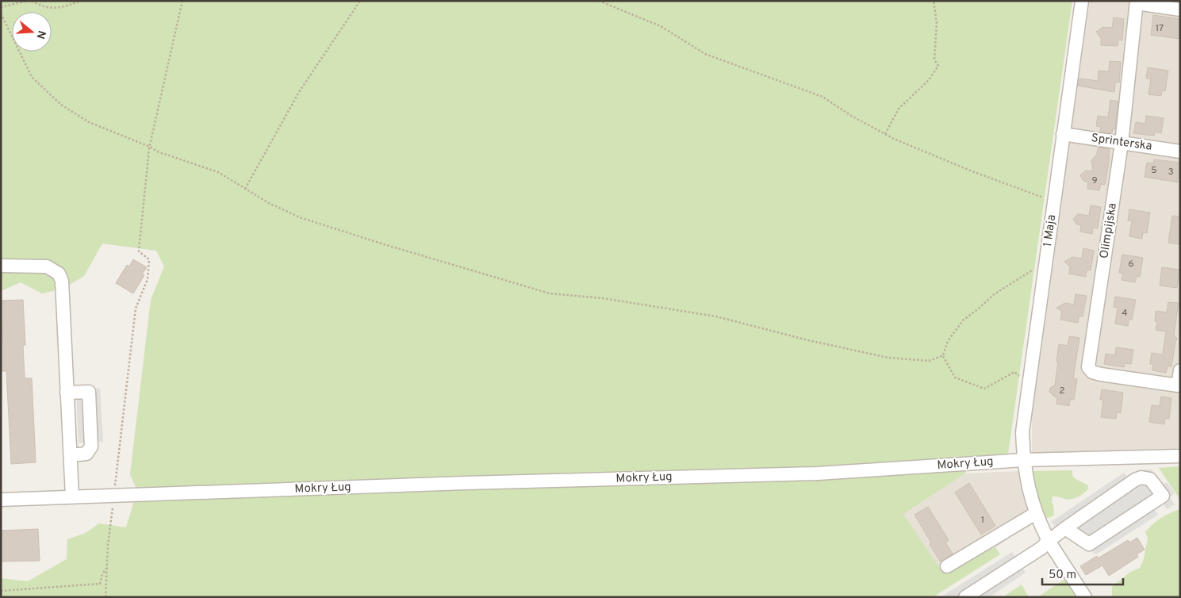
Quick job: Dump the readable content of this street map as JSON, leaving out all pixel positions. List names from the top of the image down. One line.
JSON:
{"streets":{"street":["Sprinterska","1 Maja","Olimpijska","Mokry Ług"]},"crossings":[["Sprinterska","1 Maja"],["Sprinterska","Olimpijska"],["1 Maja","Mokry Ług"]],"house_numbers":["17","5","3","9","6","4","2","1"],"scale_bar":"50 m","north":"right"}
